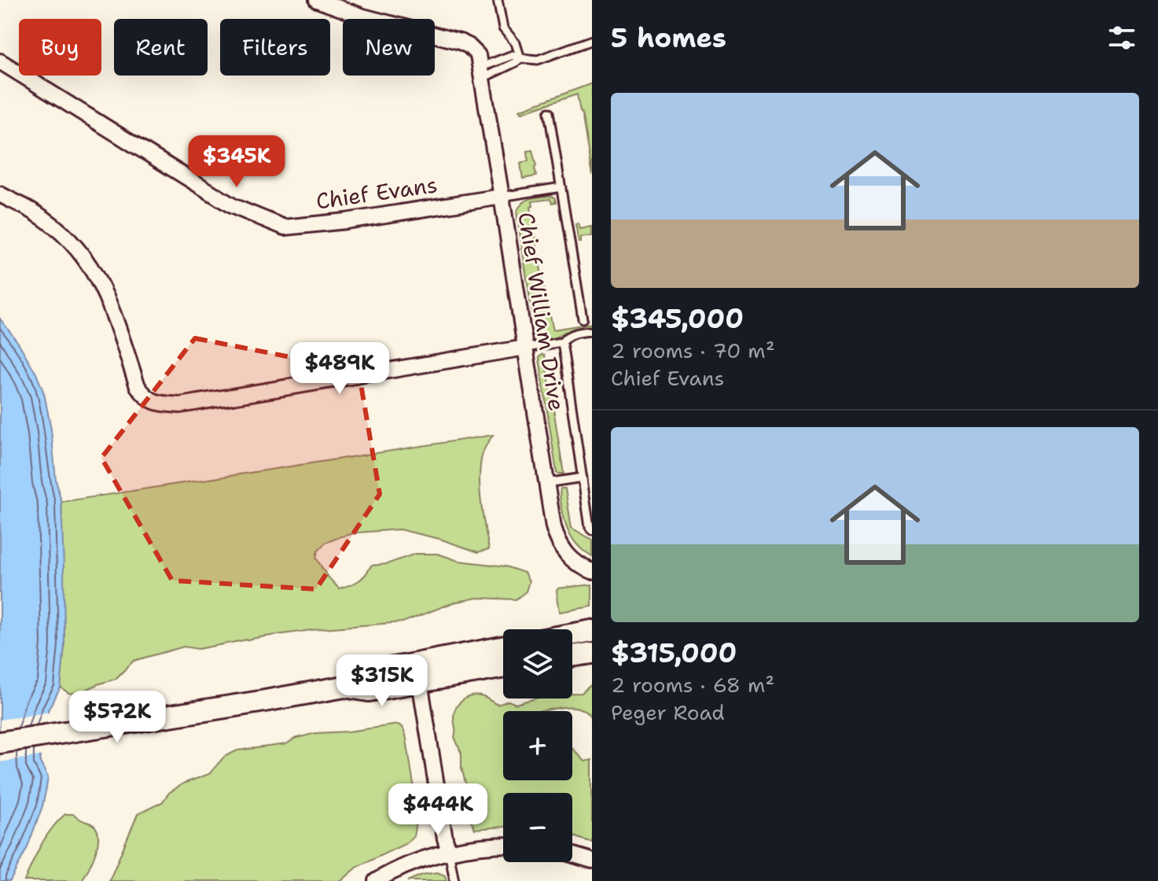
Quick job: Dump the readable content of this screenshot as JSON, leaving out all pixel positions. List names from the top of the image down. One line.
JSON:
{"streets":{"street":["Chief Evans","Chief William Drive"]},"crossings":[["Chief Evans","Chief William Drive"]],"page":{"heading":"5 homes","chip":["Buy","Rent","Filters","New"],"list":[{"name":"$345,000","note":"2 rooms · 70 m² · Chief Evans"},{"name":"$315,000","note":"2 rooms · 68 m² · Peger Road"}],"price":["$345K","$489K","$315K","$572K","$444K"],"map_buttons":["+","−"]}}
